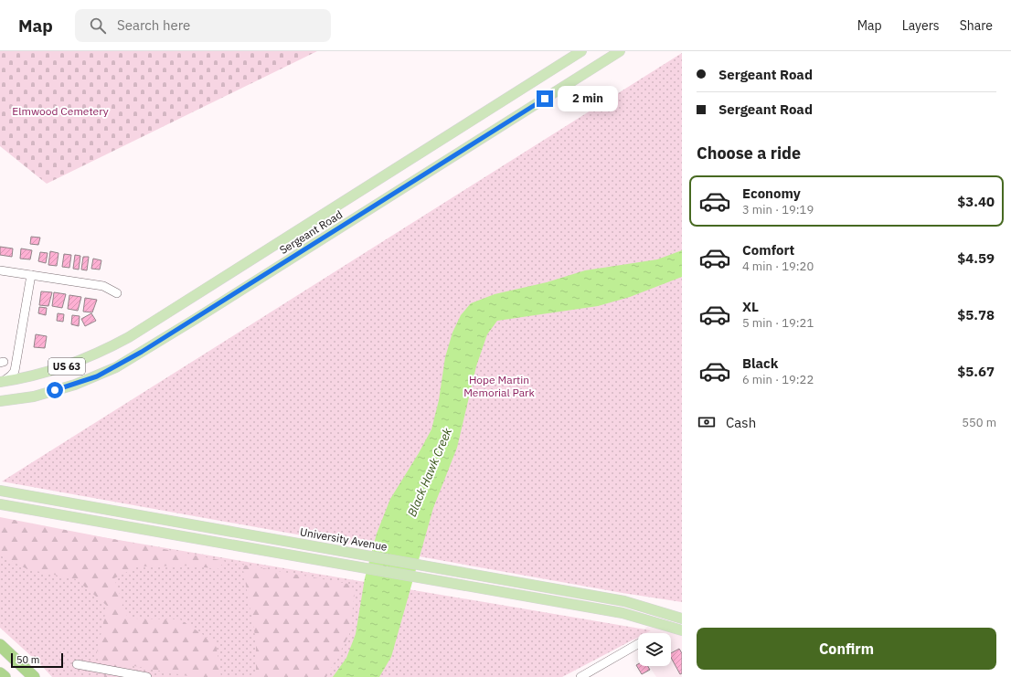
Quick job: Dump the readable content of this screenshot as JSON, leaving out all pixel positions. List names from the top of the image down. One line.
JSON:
{"streets":{"main road":["Sergeant Road","US 63","University Avenue"]},"water":["Black Hawk Creek"],"parks":["Elmwood Cemetery","Hope Martin Memorial Park"],"scale_bar":"50 m","page":{"header":"Map","search":"Search here","nav":["Map","Layers","Share"],"banner":["Sergeant Road","Sergeant Road"],"bubble":"2 min","heading":"Choose a ride","list":[{"name":"Economy","note":"3 min · 19:19","value":"$3.40"},{"name":"Comfort","note":"4 min · 19:20","value":"$4.59"},{"name":"XL","note":"5 min · 19:21","value":"$5.78"},{"name":"Black","note":"6 min · 19:22","value":"$5.67"}],"pay":["Cash","550 m"],"buttons":"Confirm","scale":"50 m"}}
